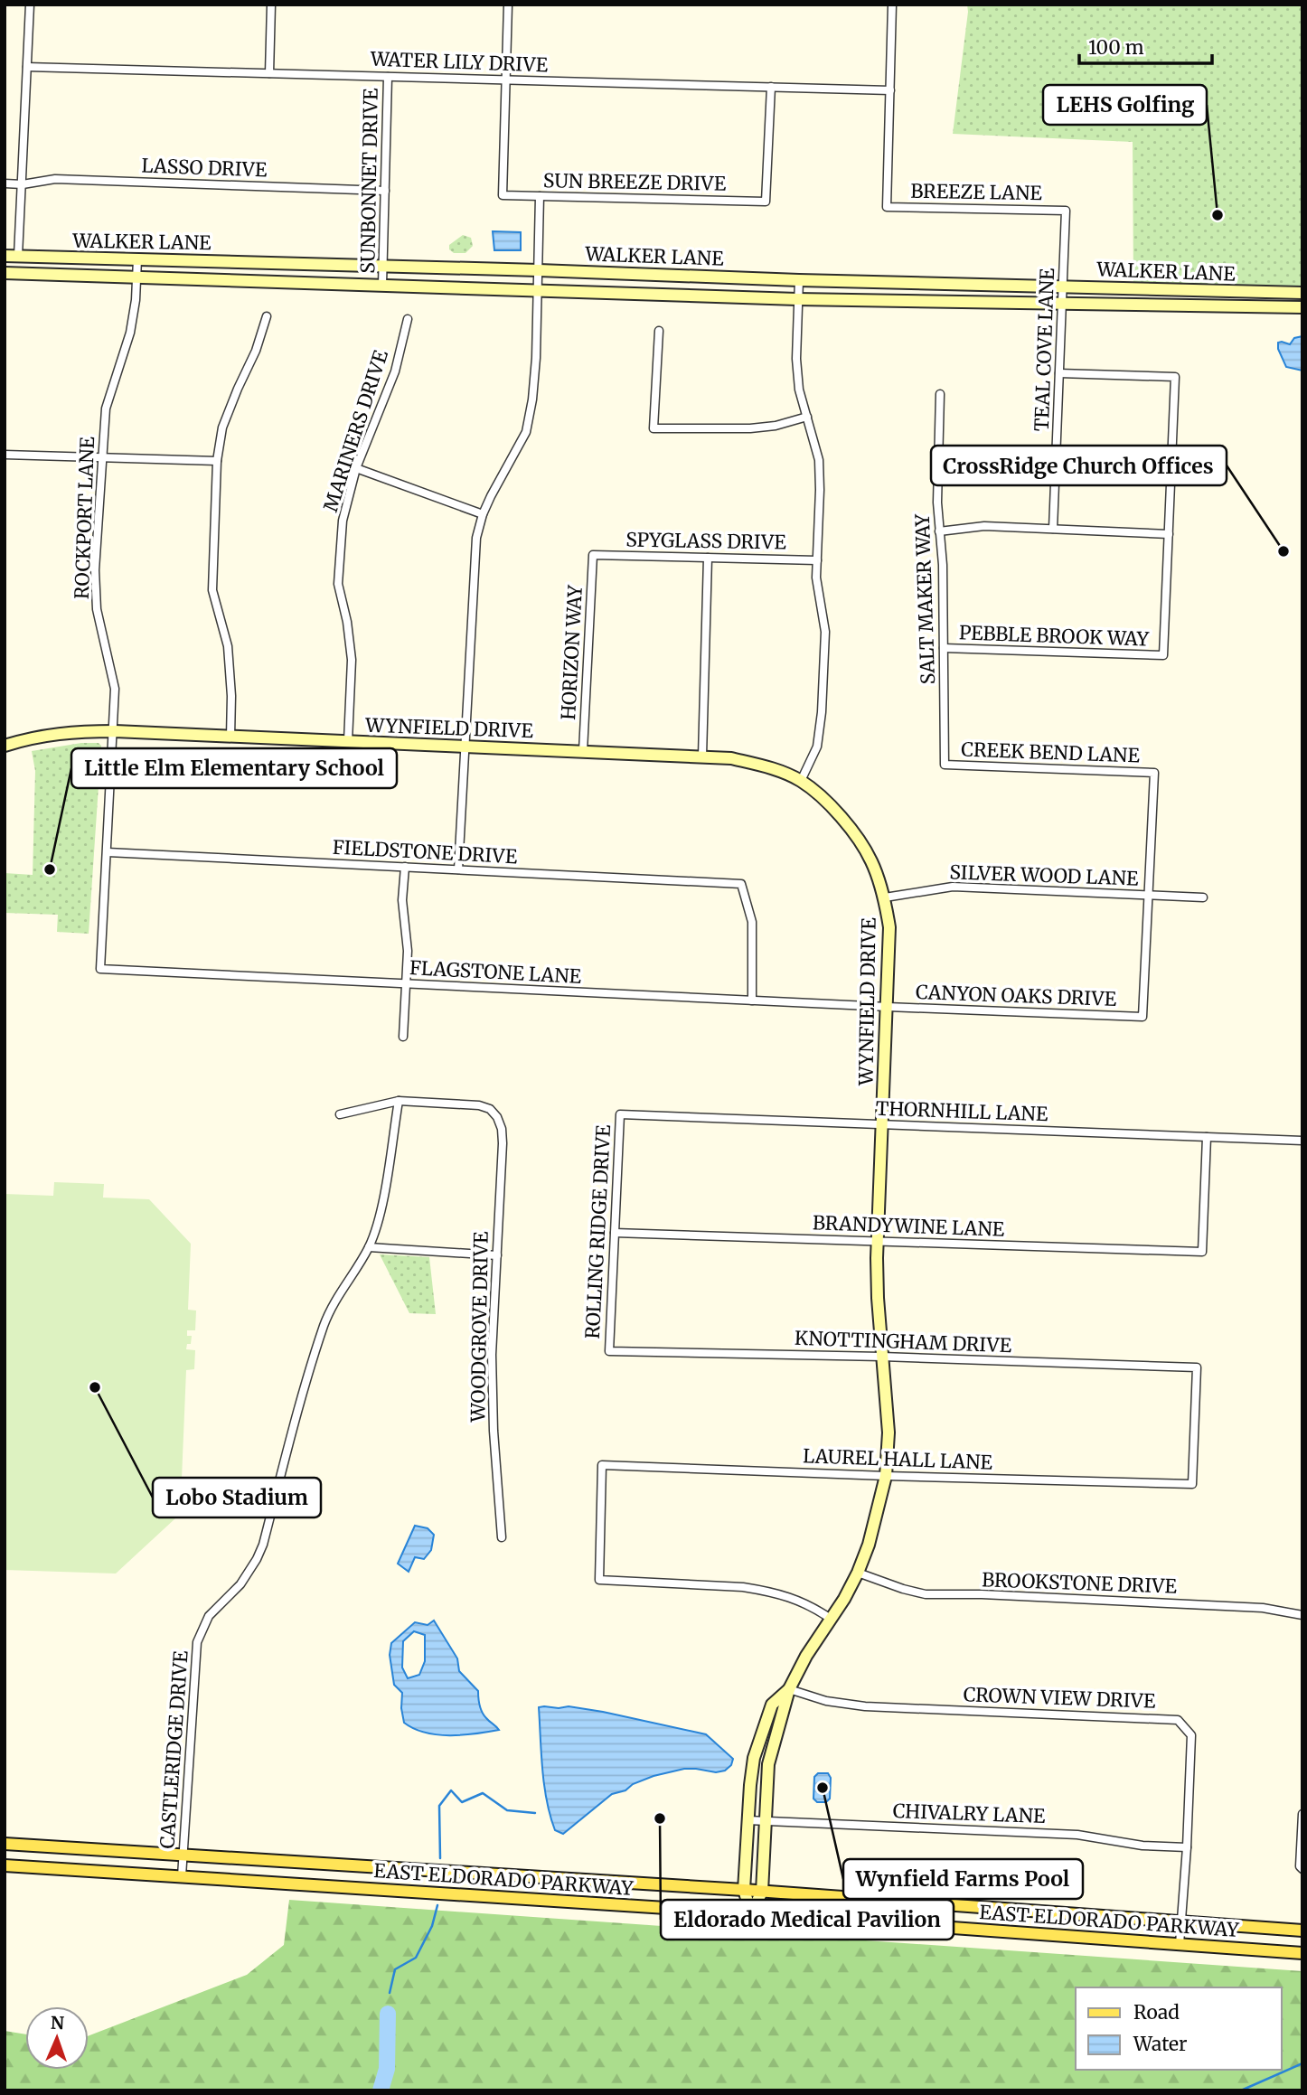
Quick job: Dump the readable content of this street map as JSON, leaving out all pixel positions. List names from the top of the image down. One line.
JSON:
{"streets":{"main road":["EAST ELDORADO PARKWAY"],"street":["WATER LILY DRIVE","LASSO DRIVE","SUNBONNET DRIVE","SUN BREEZE DRIVE","BREEZE LANE","WALKER LANE","TEAL COVE LANE","MARINERS DRIVE","ROCKPORT LANE","SPYGLASS DRIVE","SALT MAKER WAY","PEBBLE BROOK WAY","HORIZON WAY","WYNFIELD DRIVE","CREEK BEND LANE","FIELDSTONE DRIVE","SILVER WOOD LANE","FLAGSTONE LANE","CANYON OAKS DRIVE","THORNHILL LANE","BRANDYWINE LANE","ROLLING RIDGE DRIVE","WOODGROVE DRIVE","KNOTTINGHAM DRIVE","LAUREL HALL LANE","BROOKSTONE DRIVE","CROWN VIEW DRIVE","CASTLERIDGE DRIVE","CHIVALRY LANE"]},"crossings":[["WATER LILY DRIVE","SUNBONNET DRIVE"],["WATER LILY DRIVE","SUN BREEZE DRIVE"],["WATER LILY DRIVE","BREEZE LANE"],["LASSO DRIVE","SUNBONNET DRIVE"],["SUNBONNET DRIVE","WALKER LANE"],["BREEZE LANE","TEAL COVE LANE"],["WALKER LANE","TEAL COVE LANE"],["WALKER LANE","ROCKPORT LANE"],["MARINERS DRIVE","WYNFIELD DRIVE"],["ROCKPORT LANE","WYNFIELD DRIVE"],["ROCKPORT LANE","FIELDSTONE DRIVE"],["ROCKPORT LANE","FLAGSTONE LANE"],["SPYGLASS DRIVE","HORIZON WAY"],["SALT MAKER WAY","PEBBLE BROOK WAY"],["SALT MAKER WAY","CREEK BEND LANE"],["HORIZON WAY","WYNFIELD DRIVE"],["WYNFIELD DRIVE","SILVER WOOD LANE"],["WYNFIELD DRIVE","FLAGSTONE LANE"],["WYNFIELD DRIVE","CANYON OAKS DRIVE"],["WYNFIELD DRIVE","THORNHILL LANE"],["WYNFIELD DRIVE","BRANDYWINE LANE"],["WYNFIELD DRIVE","KNOTTINGHAM DRIVE"],["WYNFIELD DRIVE","LAUREL HALL LANE"],["WYNFIELD DRIVE","BROOKSTONE DRIVE"],["WYNFIELD DRIVE","CROWN VIEW DRIVE"],["WYNFIELD DRIVE","CHIVALRY LANE"],["WYNFIELD DRIVE","EAST ELDORADO PARKWAY"],["CREEK BEND LANE","SILVER WOOD LANE"],["CREEK BEND LANE","CANYON OAKS DRIVE"],["FIELDSTONE DRIVE","FLAGSTONE LANE"],["SILVER WOOD LANE","CANYON OAKS DRIVE"],["FLAGSTONE LANE","CANYON OAKS DRIVE"],["THORNHILL LANE","BRANDYWINE LANE"],["THORNHILL LANE","ROLLING RIDGE DRIVE"],["BRANDYWINE LANE","ROLLING RIDGE DRIVE"],["ROLLING RIDGE DRIVE","KNOTTINGHAM DRIVE"],["WOODGROVE DRIVE","CASTLERIDGE DRIVE"],["KNOTTINGHAM DRIVE","LAUREL HALL LANE"],["CROWN VIEW DRIVE","CHIVALRY LANE"],["CROWN VIEW DRIVE","EAST ELDORADO PARKWAY"],["CASTLERIDGE DRIVE","EAST ELDORADO PARKWAY"]],"places":["LEHS Golfing","CrossRidge Church Offices","Little Elm Elementary School","Lobo Stadium","Wynfield Farms Pool","Eldorado Medical Pavilion"],"legend":["Road","Water"],"scale_bar":"100 m","north":"top"}
